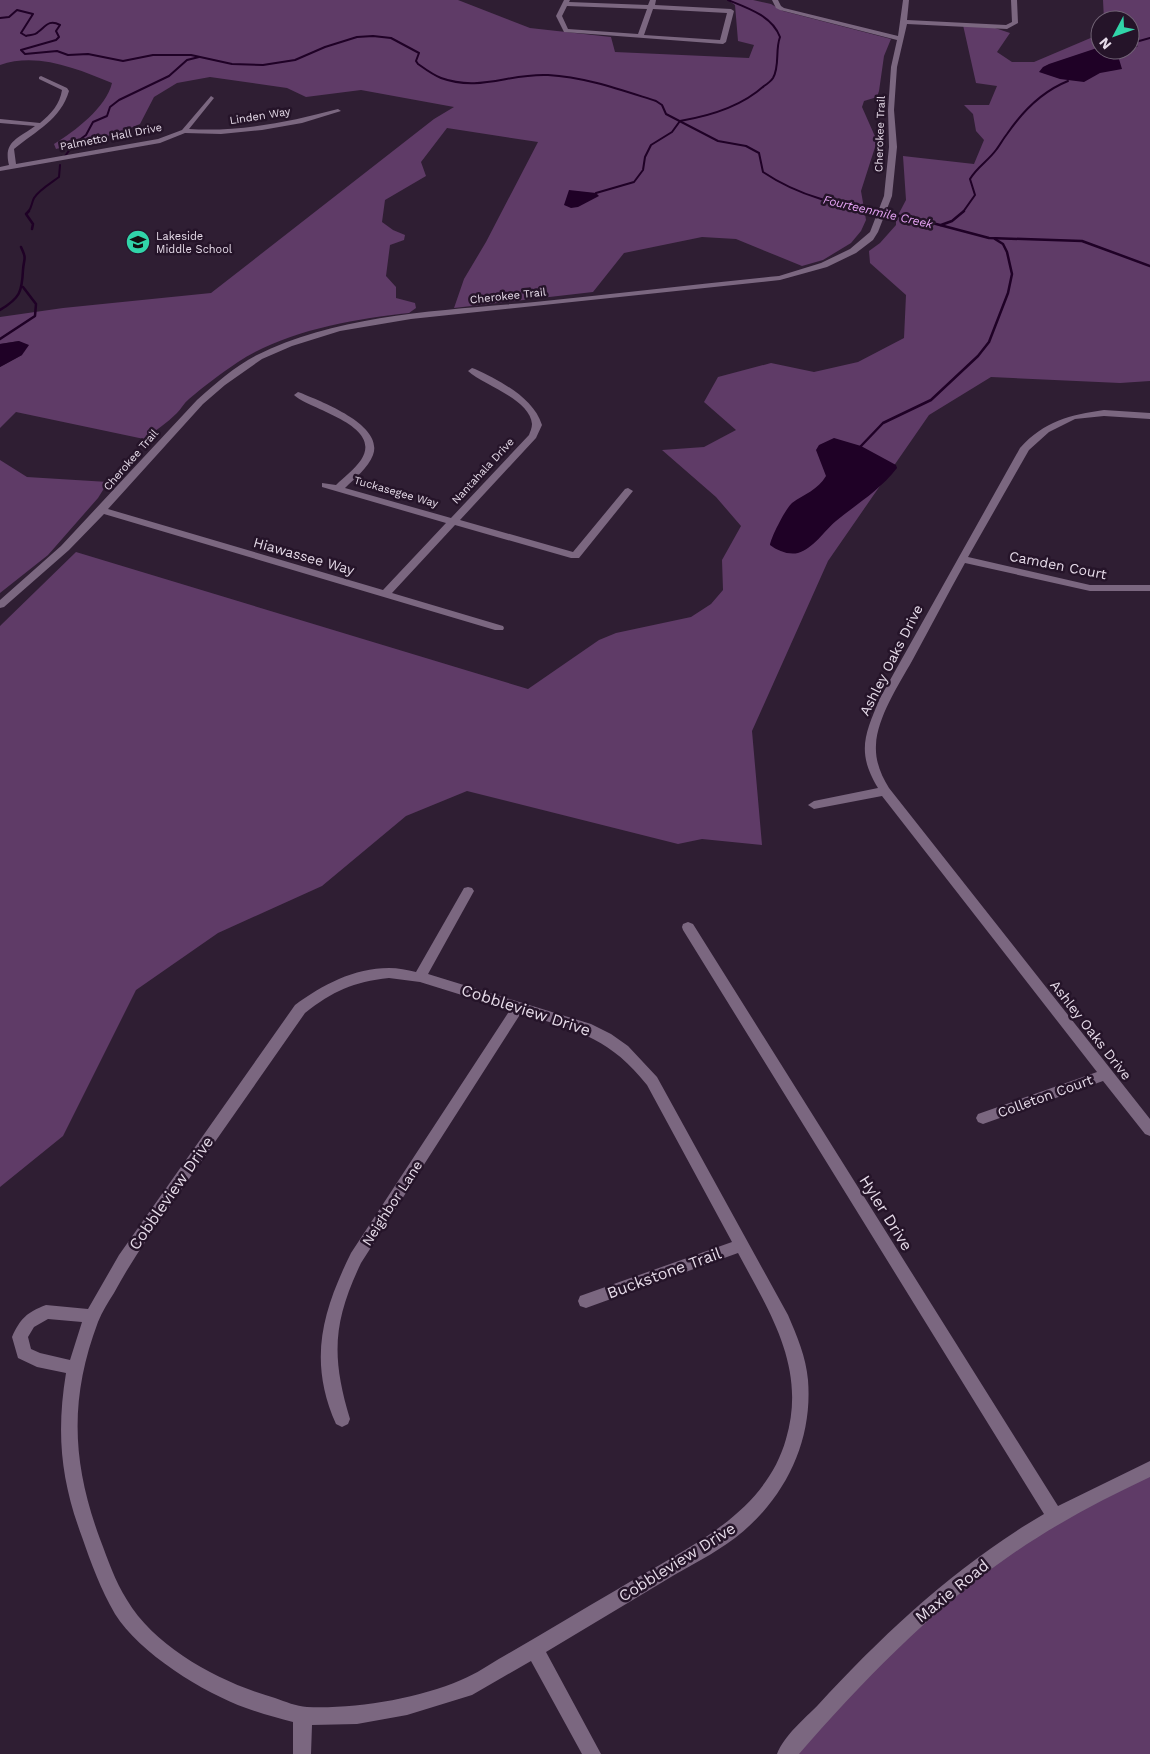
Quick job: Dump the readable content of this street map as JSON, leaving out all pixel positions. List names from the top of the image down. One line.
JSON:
{"streets":{"street":["Linden Way","Cherokee Trail","Palmetto Hall Drive","Nantahala Drive","Tuckasegee Way","Hiawassee Way","Camden Court","Ashley Oaks Drive","Cobbleview Drive","Colleton Court","Neighbor Lane","Hyler Drive","Buckstone Trail","Maxie Road"]},"crossings":[["Linden Way","Palmetto Hall Drive"],["Cherokee Trail","Hiawassee Way"],["Nantahala Drive","Tuckasegee Way"],["Nantahala Drive","Hiawassee Way"],["Camden Court","Ashley Oaks Drive"],["Ashley Oaks Drive","Colleton Court"],["Cobbleview Drive","Neighbor Lane"],["Cobbleview Drive","Buckstone Trail"],["Hyler Drive","Maxie Road"]],"water":["Fourteenmile Creek"],"places":{"school or university":["Lakeside Middle School"]},"north":"bottom left"}
